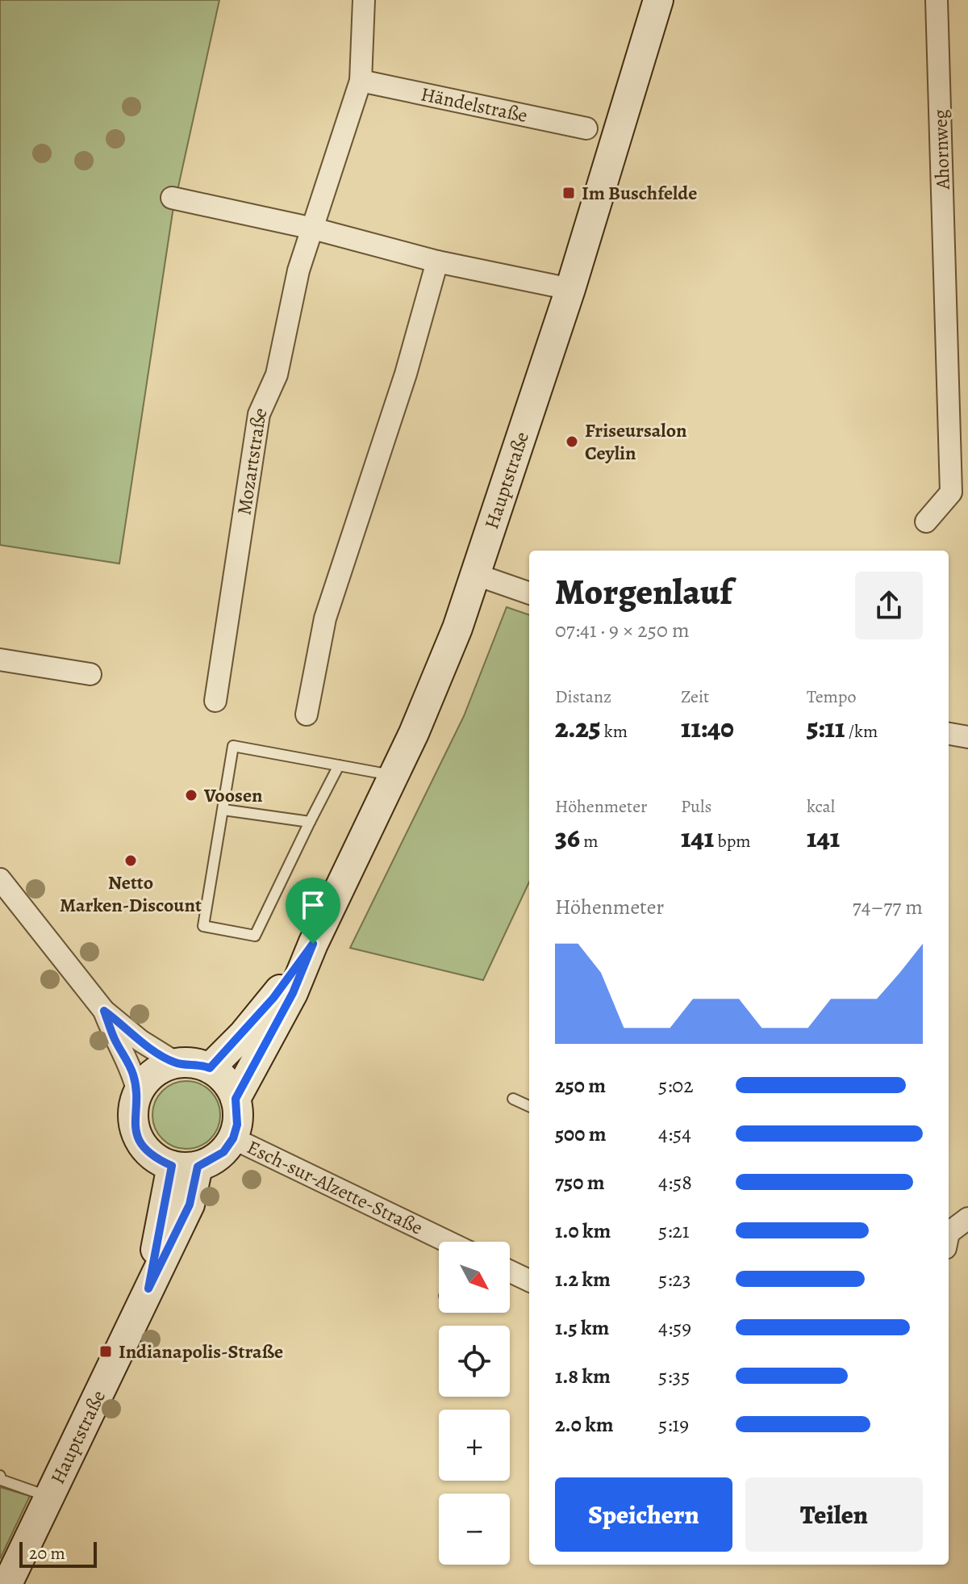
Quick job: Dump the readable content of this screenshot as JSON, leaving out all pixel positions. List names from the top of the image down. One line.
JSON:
{"streets":{"street":["Händelstraße","Ahornweg","Mozartstraße","Hauptstraße","Esch-sur-Alzette-Straße"]},"crossings":[["Hauptstraße","Esch-sur-Alzette-Straße"]],"places":{"transit":["Im Buschfelde","Indianapolis-Straße"],"other":["Friseursalon Ceylin","Voosen","Netto Marken-Discount"]},"scale_bar":"20 m","north":"bottom right","page":{"heading":["Morgenlauf","07:41 · 9 × 250 m"],"stats":[["Distanz","2.25 km"],["Zeit","11:40"],["Tempo","5:11 /km"],["Höhenmeter","36 m"],["Puls","141 bpm"],["kcal","141"]],"chart":["Höhenmeter","74–77 m"],"list":[{"name":"250 m","note":"5:02"},{"name":"500 m","note":"4:54"},{"name":"750 m","note":"4:58"},{"name":"1.0 km","note":"5:21"},{"name":"1.2 km","note":"5:23"},{"name":"1.5 km","note":"4:59"},{"name":"1.8 km","note":"5:35"},{"name":"2.0 km","note":"5:19"}],"map_buttons":["+","−"],"buttons":["Speichern","Teilen"],"scale":"20 m"}}
